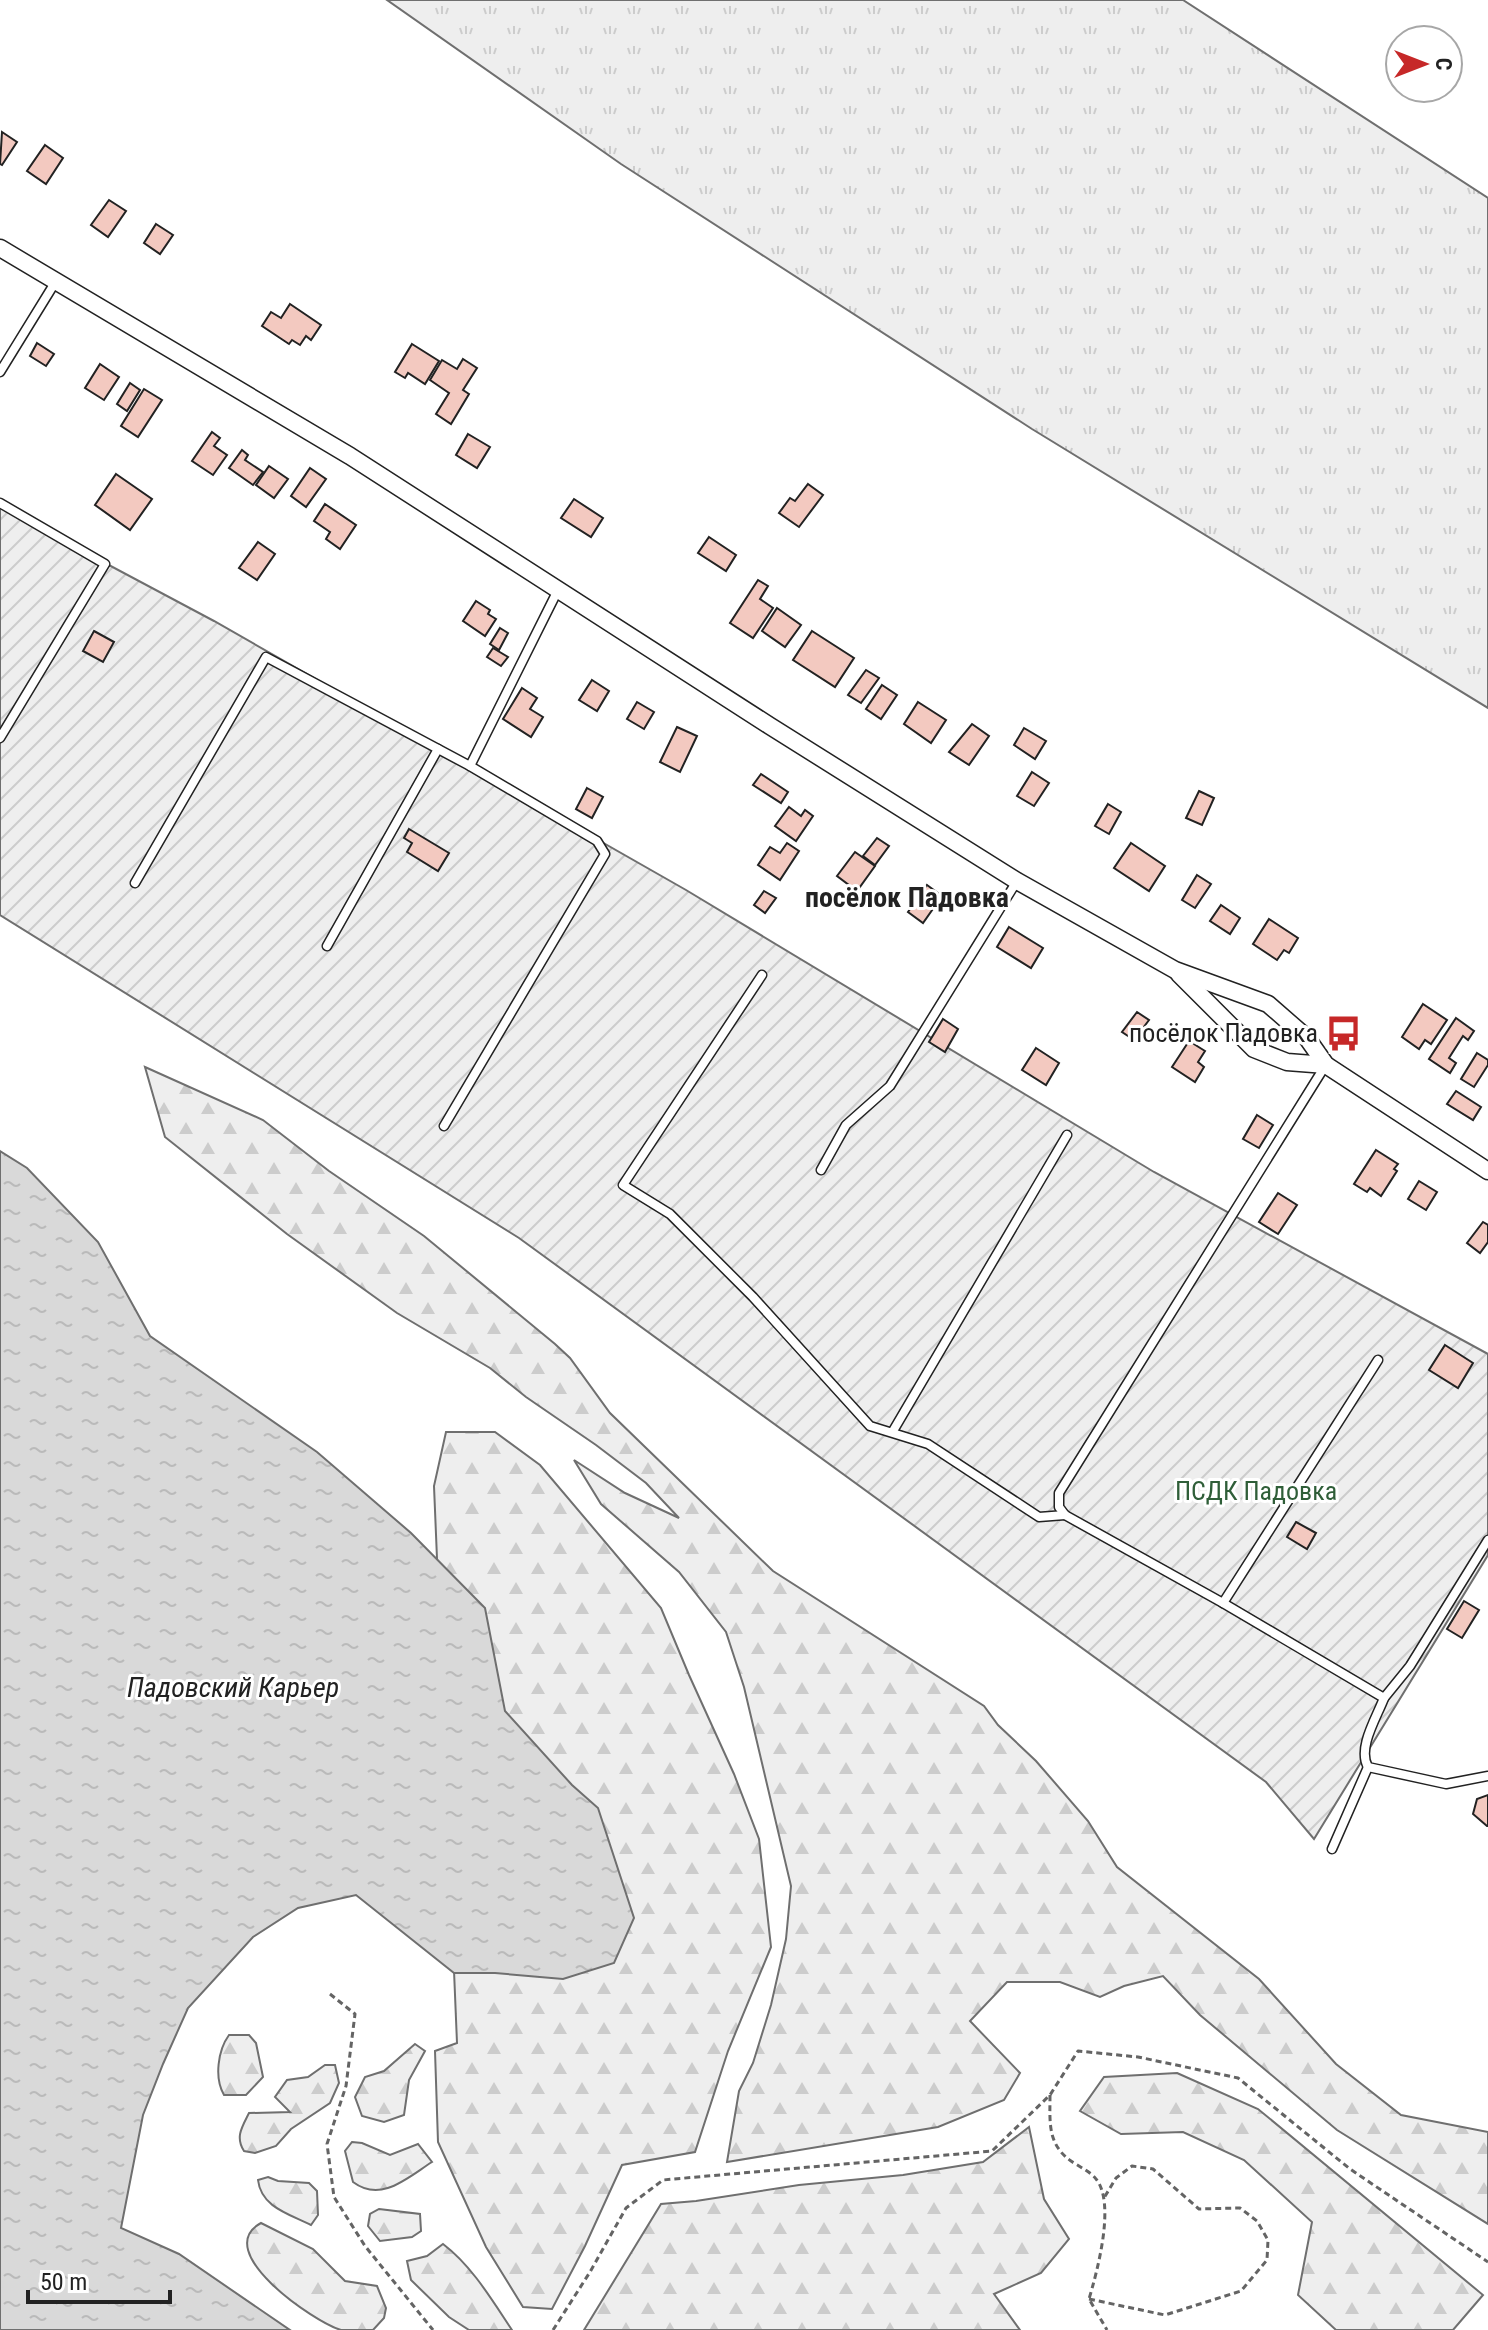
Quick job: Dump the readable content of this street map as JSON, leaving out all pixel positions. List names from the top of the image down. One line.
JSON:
{"districts":["посёлок Падовка"],"water":["Падовский Карьер"],"parks":["ПСДК Падовка"],"places":{"bus stop":["посёлок Падовка"]},"scale_bar":"50 m","north":"right"}
